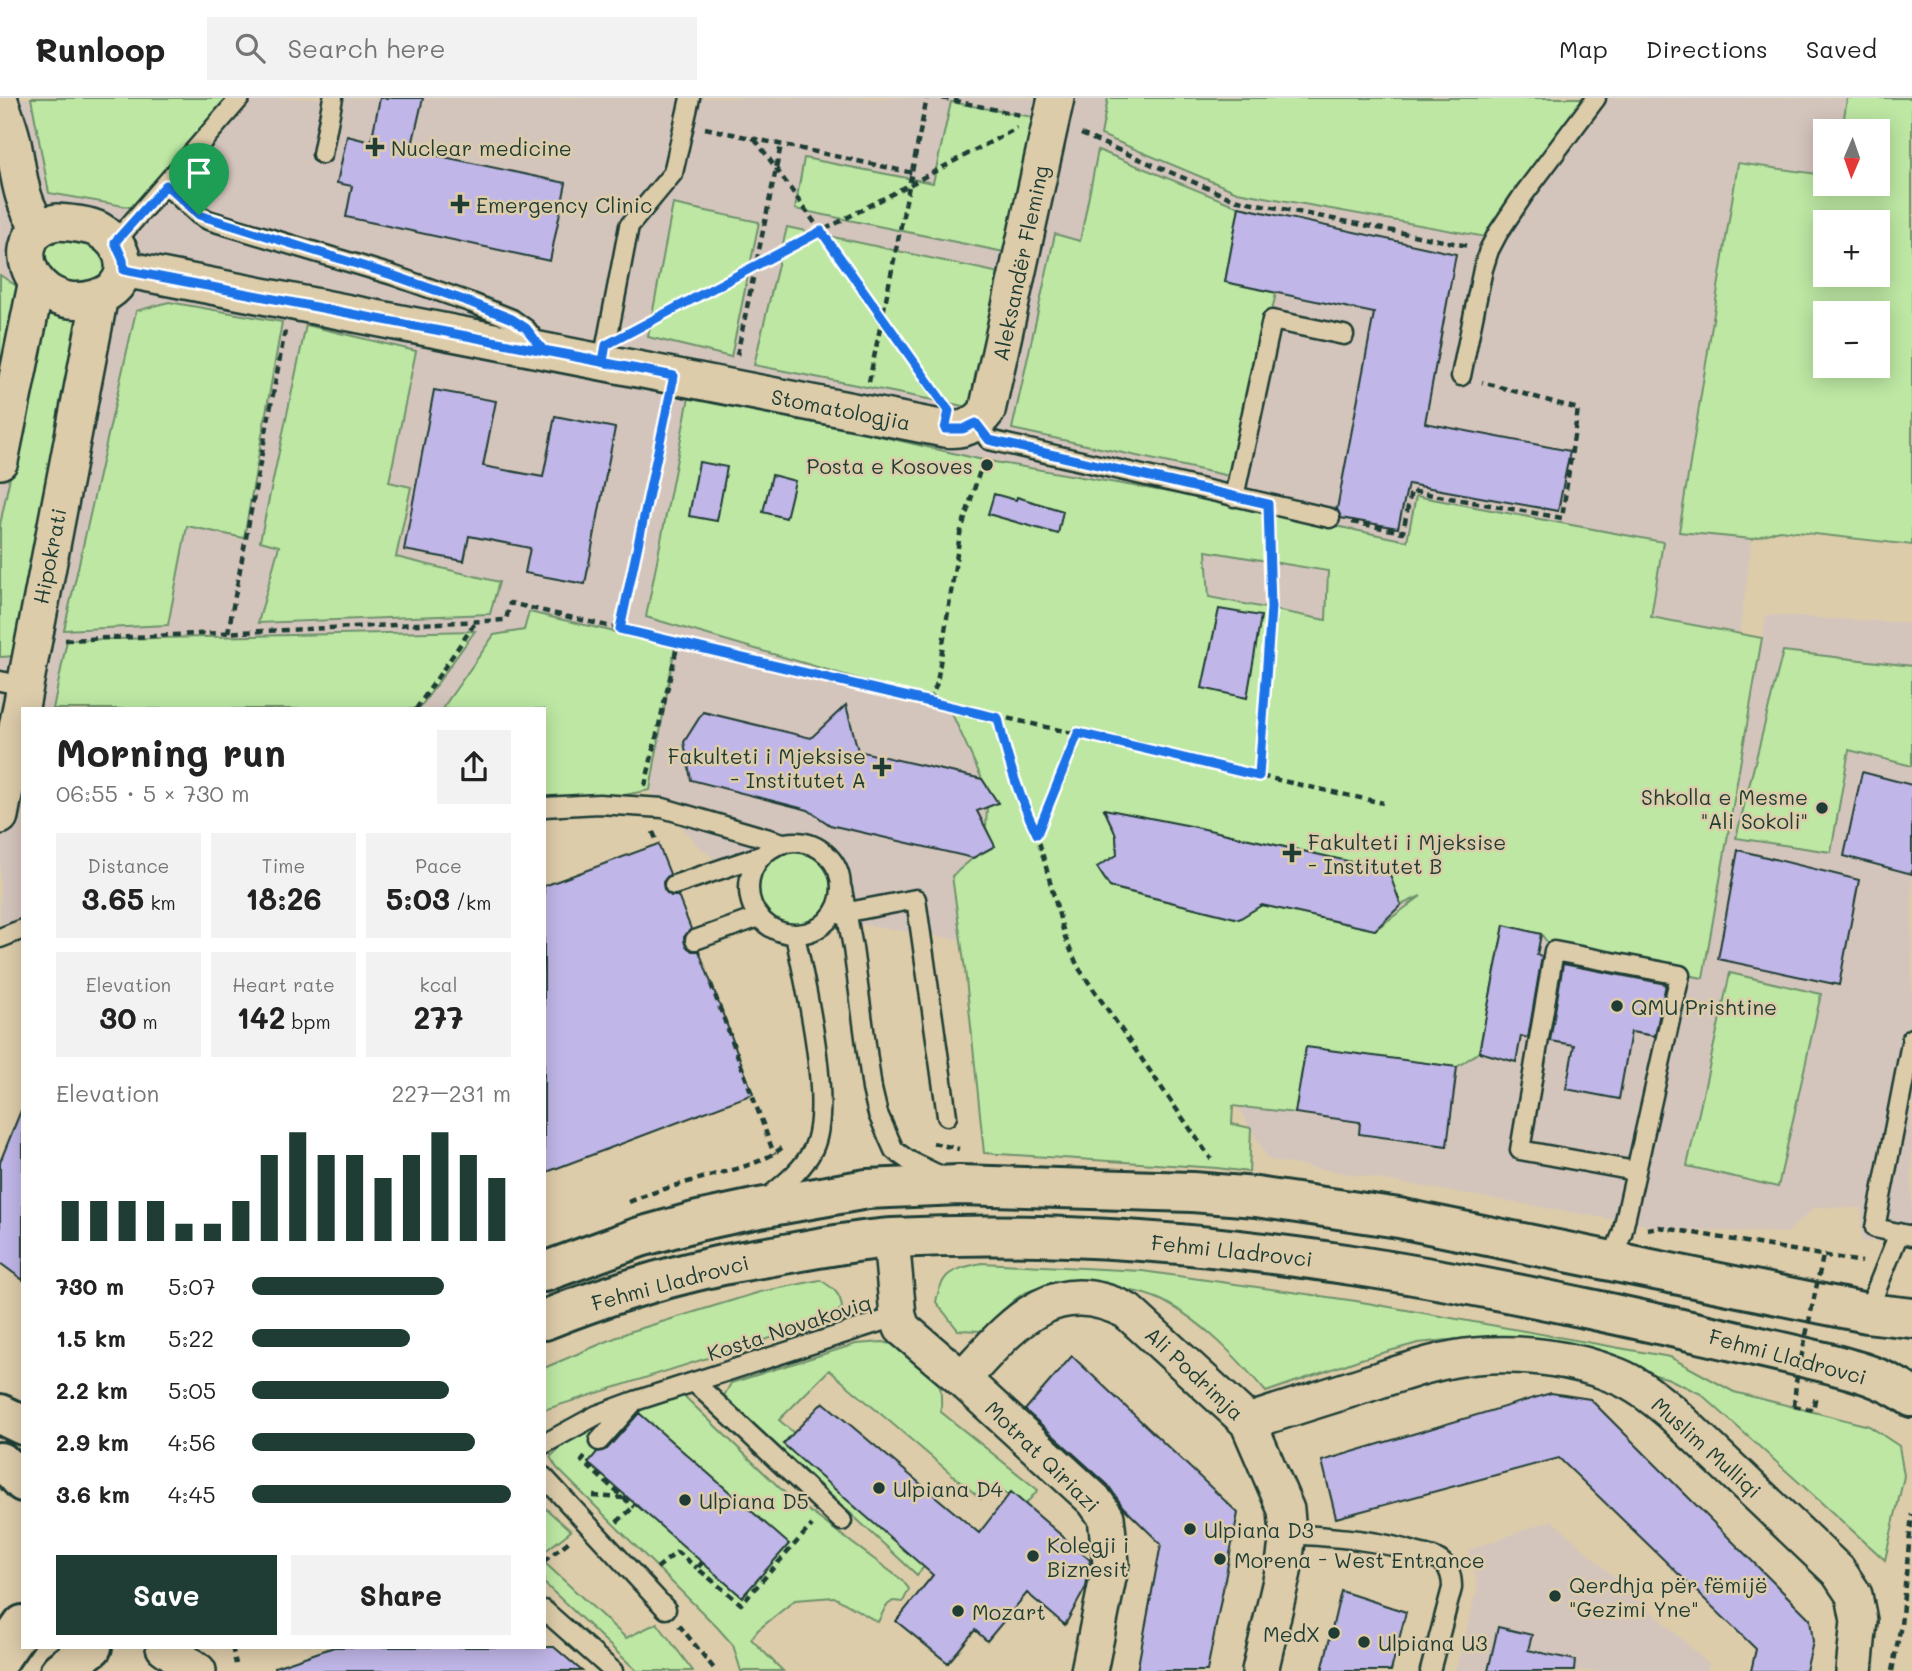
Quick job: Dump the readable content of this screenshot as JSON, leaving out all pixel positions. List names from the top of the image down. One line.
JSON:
{"streets":{"main road":["Fehmi Lladrovci"],"street":["Aleksandër Fleming","Stomatologjia","Hipokrati","Ali Podrimja","Muslim Mulliqi","Motrat Qiriazi"],"lane":["Kosta Novakoviq"]},"crossings":[["Aleksandër Fleming","Stomatologjia"],["Stomatologjia","Hipokrati"],["Kosta Novakoviq","Motrat Qiriazi"],["Ali Podrimja","Muslim Mulliqi"],["Ali Podrimja","Motrat Qiriazi"]],"places":{"health":["Nuclear medicine","Emergency Clinic","Fakulteti i Mjeksise - Institutet A","Fakulteti i Mjeksise - Institutet B"],"other":["Posta e Kosoves","Shkolla e Mesme \"Ali Sokoli\"","QMU Prishtine","Ulpiana D4","Ulpiana D5","Ulpiana D3","Kolegji i Biznesit","Morena - West Entrance","Qerdhja për fëmijë \"Gezimi Yne\"","Mozart","MedX","Ulpiana U3"]},"north":"bottom","page":{"header":"Runloop","search":"Search here","nav":["Map","Directions","Saved"],"map_buttons":["+","−"],"heading":["Morning run","06:55 · 5 × 730 m"],"stats":[["Distance","3.65 km"],["Time","18:26"],["Pace","5:03 /km"],["Elevation","30 m"],["Heart rate","142 bpm"],["kcal","277"]],"chart":["Elevation","227–231 m"],"list":[{"name":"730 m","note":"5:07"},{"name":"1.5 km","note":"5:22"},{"name":"2.2 km","note":"5:05"},{"name":"2.9 km","note":"4:56"},{"name":"3.6 km","note":"4:45"}],"buttons":["Save","Share"]}}
